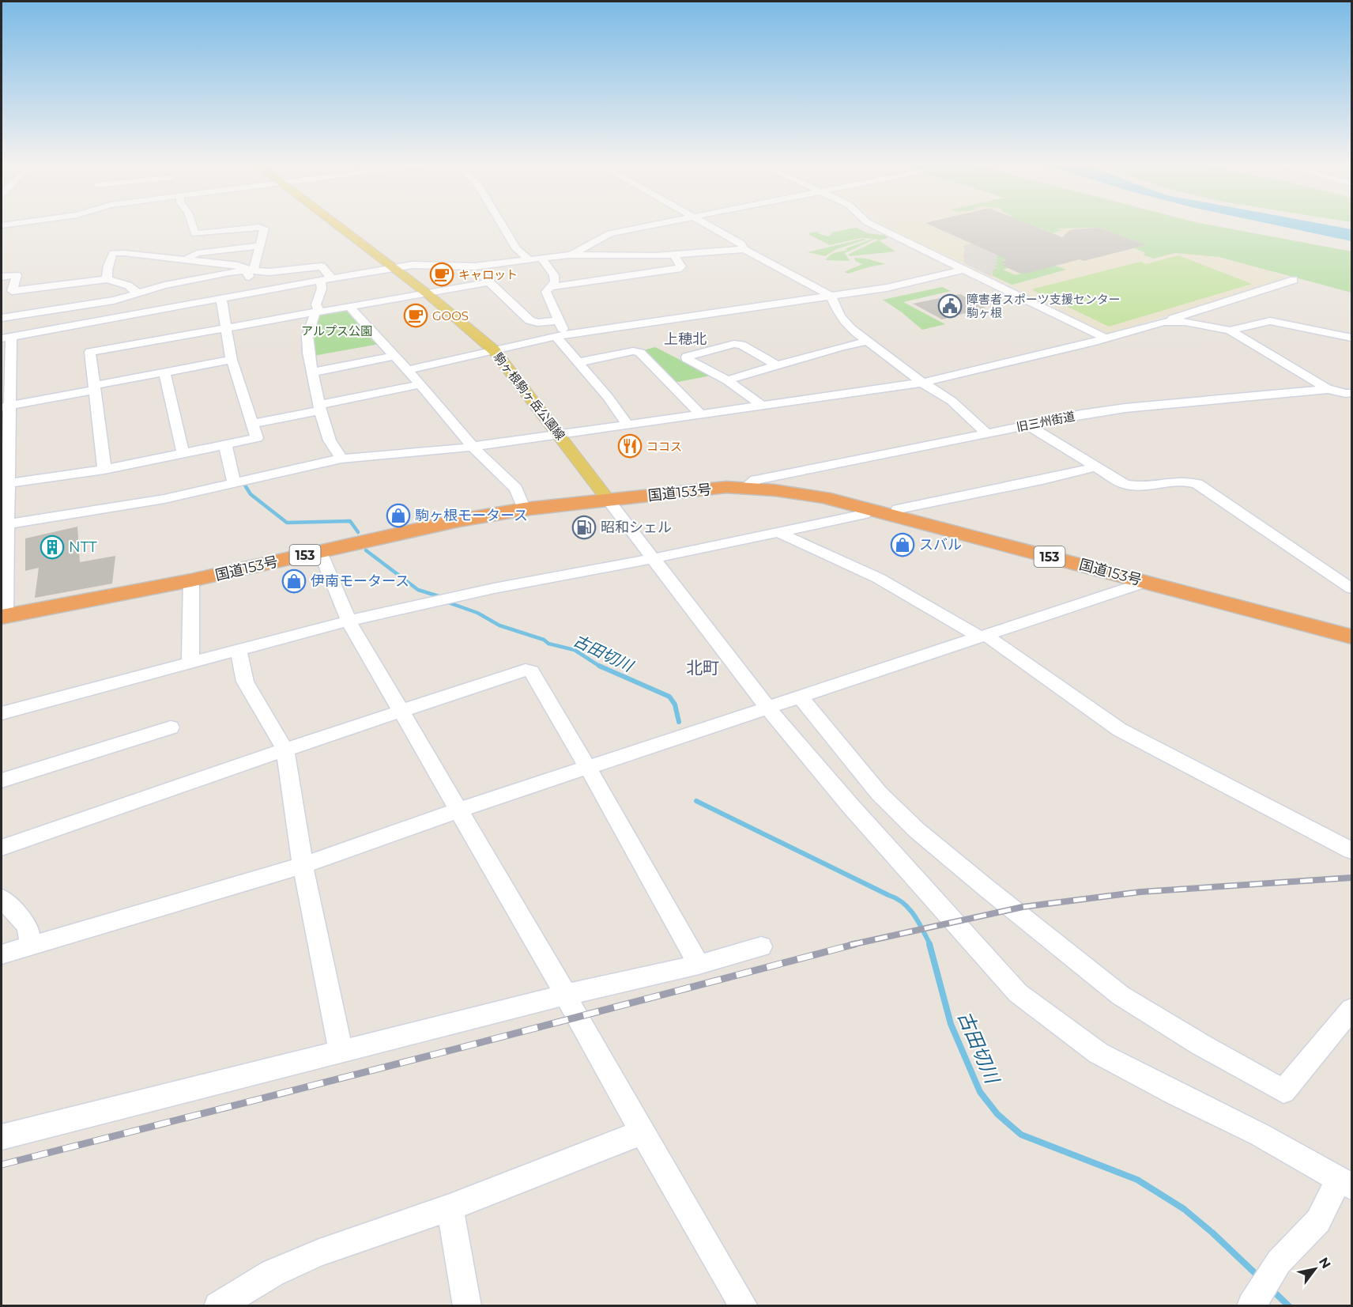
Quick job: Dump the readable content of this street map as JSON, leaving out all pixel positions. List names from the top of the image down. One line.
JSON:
{"streets":{"highway":["国道153号","153"],"main road":["駒ヶ根駒ヶ岳公園線"],"street":["旧三州街道"]},"crossings":[["駒ヶ根駒ヶ岳公園線","国道153号"],["旧三州街道","国道153号"]],"districts":["上穂北","北町"],"water":["古田切川"],"parks":["アルプス公園"],"places":{"cafe":["キャロット","GOOS"],"public building":["障害者スポーツ支援センター 駒ヶ根"],"restaurant":["ココス"],"shop":["駒ヶ根モータース","スバル","伊南モータース"],"fuel station":["昭和シェル"],"building":["NTT"]},"north":"top right"}
